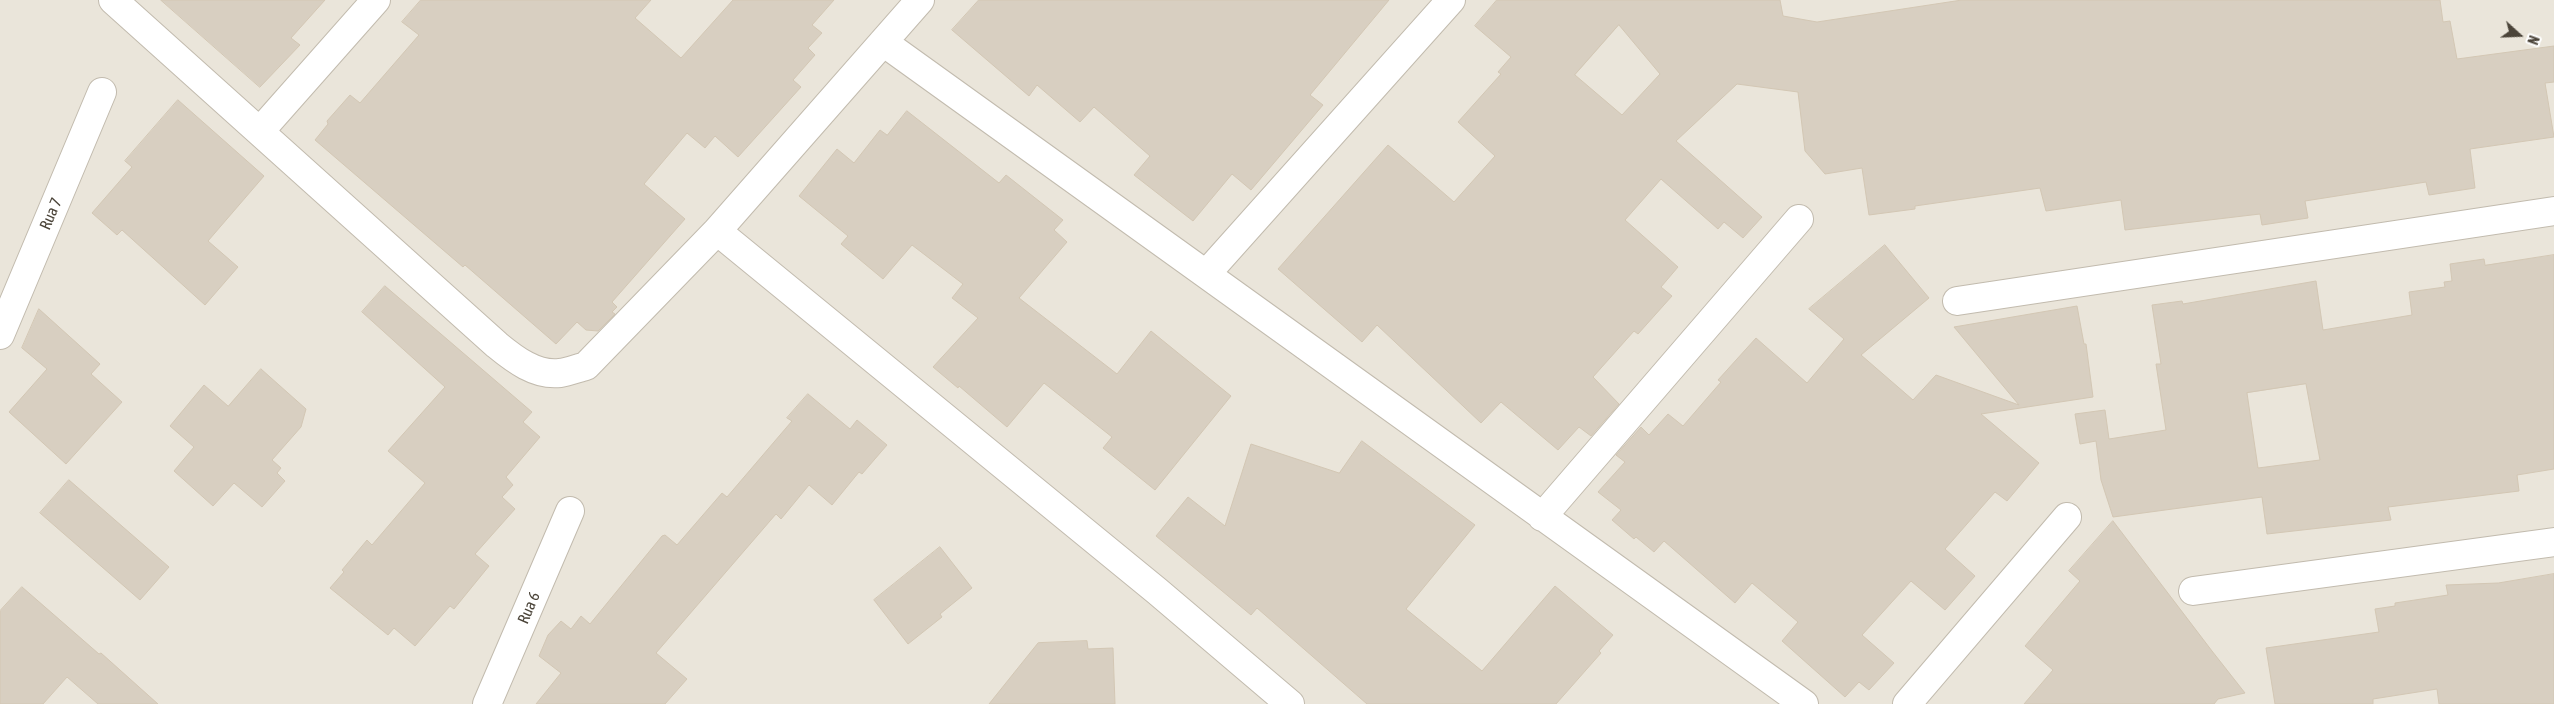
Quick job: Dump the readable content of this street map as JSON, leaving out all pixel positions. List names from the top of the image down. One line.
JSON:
{"streets":{"street":["Rua 7","Rua 6"]},"north":"right"}
